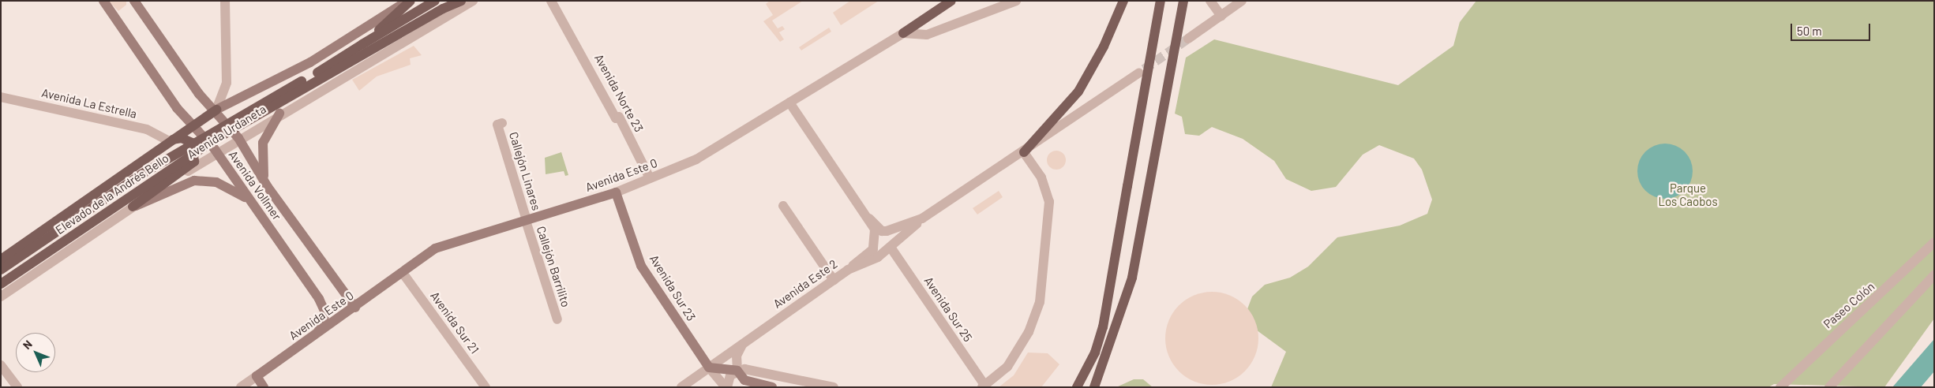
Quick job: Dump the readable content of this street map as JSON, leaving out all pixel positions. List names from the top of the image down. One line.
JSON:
{"streets":{"main road":["Avenida Urdaneta","Avenida Este 0","Avenida Vollmer","Elevado de la Andrés Bello","Avenida Sur 23"],"street":["Avenida Norte 23","Avenida La Estrella","Callejón Linares","Callejón Barrilito","Avenida Este 2","Paseo Colón","Avenida Sur 25","Avenida Sur 21"]},"crossings":[["Avenida Norte 23","Avenida Este 0"],["Avenida La Estrella","Avenida Urdaneta"],["Avenida Urdaneta","Avenida Vollmer"],["Callejón Linares","Avenida Este 0"],["Callejón Linares","Callejón Barrilito"],["Avenida Este 0","Avenida Vollmer"],["Avenida Este 0","Callejón Barrilito"],["Avenida Este 0","Avenida Sur 23"],["Avenida Este 0","Avenida Sur 21"],["Avenida Este 2","Avenida Sur 23"],["Avenida Este 2","Avenida Sur 25"]],"parks":["Parque Los Caobos"],"scale_bar":"50 m","north":"top left"}
